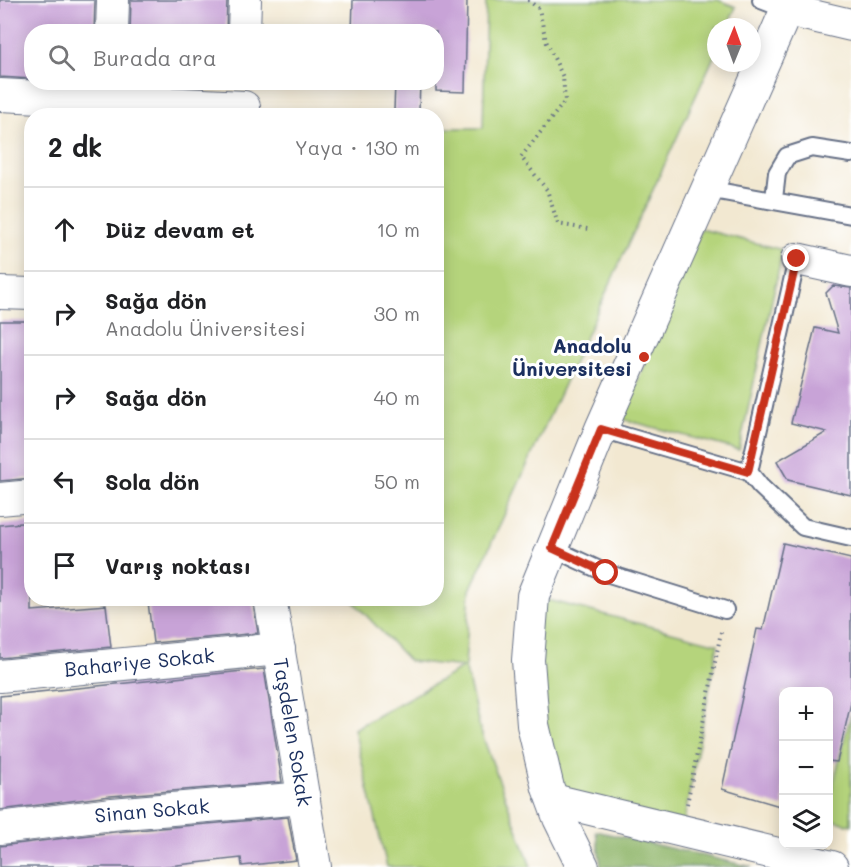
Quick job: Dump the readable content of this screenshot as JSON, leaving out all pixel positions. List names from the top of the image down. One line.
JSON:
{"streets":{"street":["Bahariye Sokak","Taşdelen Sokak","Sinan Sokak"]},"crossings":[["Bahariye Sokak","Taşdelen Sokak"],["Taşdelen Sokak","Sinan Sokak"]],"places":["Anadolu Üniversitesi"],"north":"top","page":{"search":"Burada ara","heading":["2 dk","Yaya · 130 m"],"list":[["Düz devam et","10 m"],["Sağa dön","Anadolu Üniversitesi","30 m"],["Sağa dön","40 m"],["Sola dön","50 m"],"Varış noktası"],"map_buttons":["+","−"]}}
